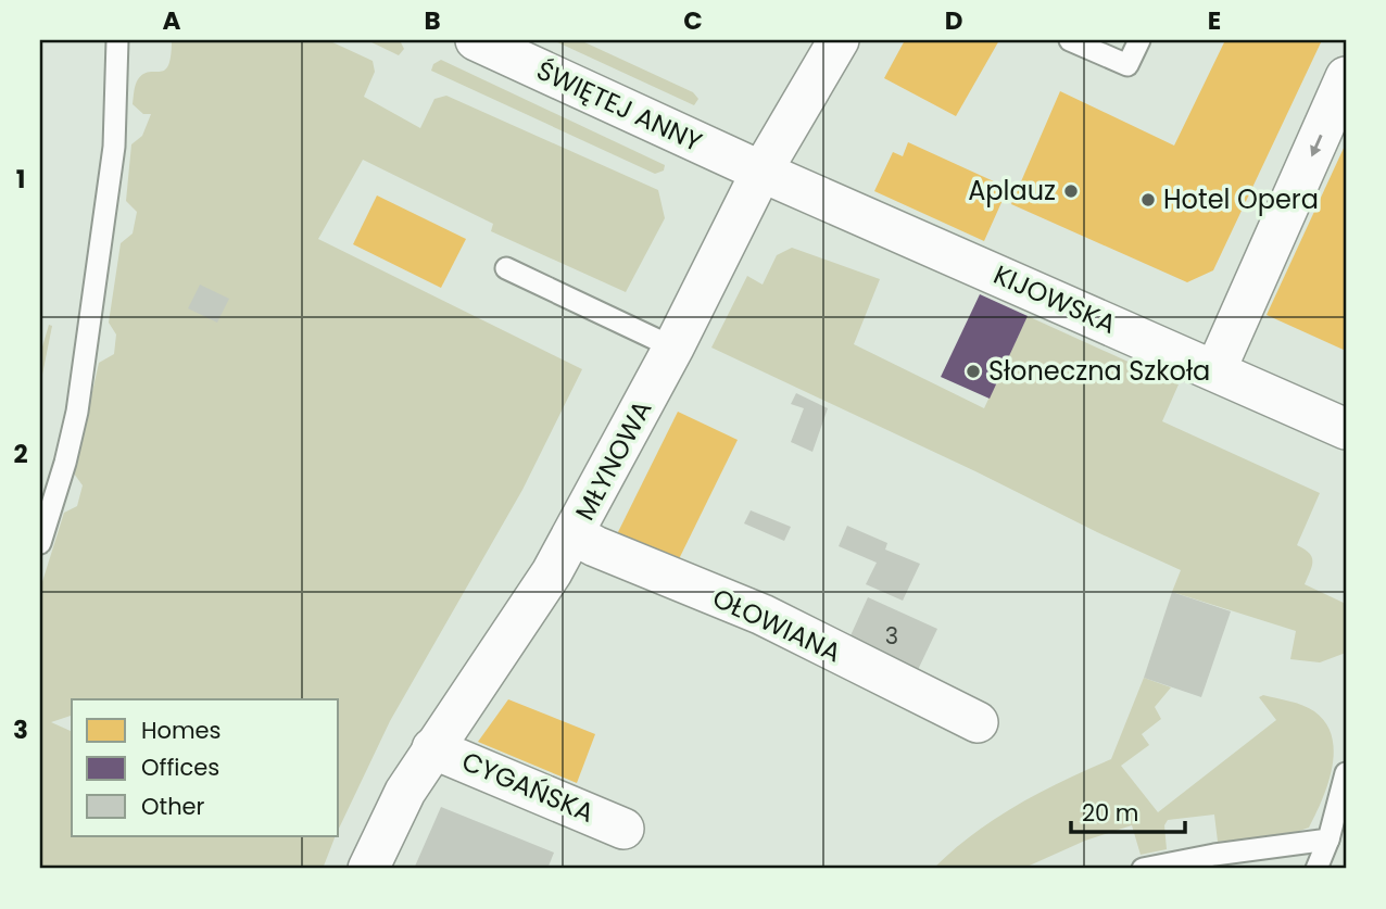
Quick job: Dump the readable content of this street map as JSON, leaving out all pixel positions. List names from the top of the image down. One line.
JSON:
{"streets":{"street":["ŚWIĘTEJ ANNY","KIJOWSKA","MŁYNOWA","OŁOWIANA","CYGAŃSKA"]},"crossings":[["ŚWIĘTEJ ANNY","KIJOWSKA"],["ŚWIĘTEJ ANNY","MŁYNOWA"],["KIJOWSKA","MŁYNOWA"],["MŁYNOWA","OŁOWIANA"],["MŁYNOWA","CYGAŃSKA"]],"places":["Aplauz","Hotel Opera","Słoneczna Szkoła"],"house_numbers":["3"],"legend":["Homes","Offices","Other"],"scale_bar":"20 m","grid":{"columns":["A","B","C","D","E"],"rows":["1","2","3"]}}
